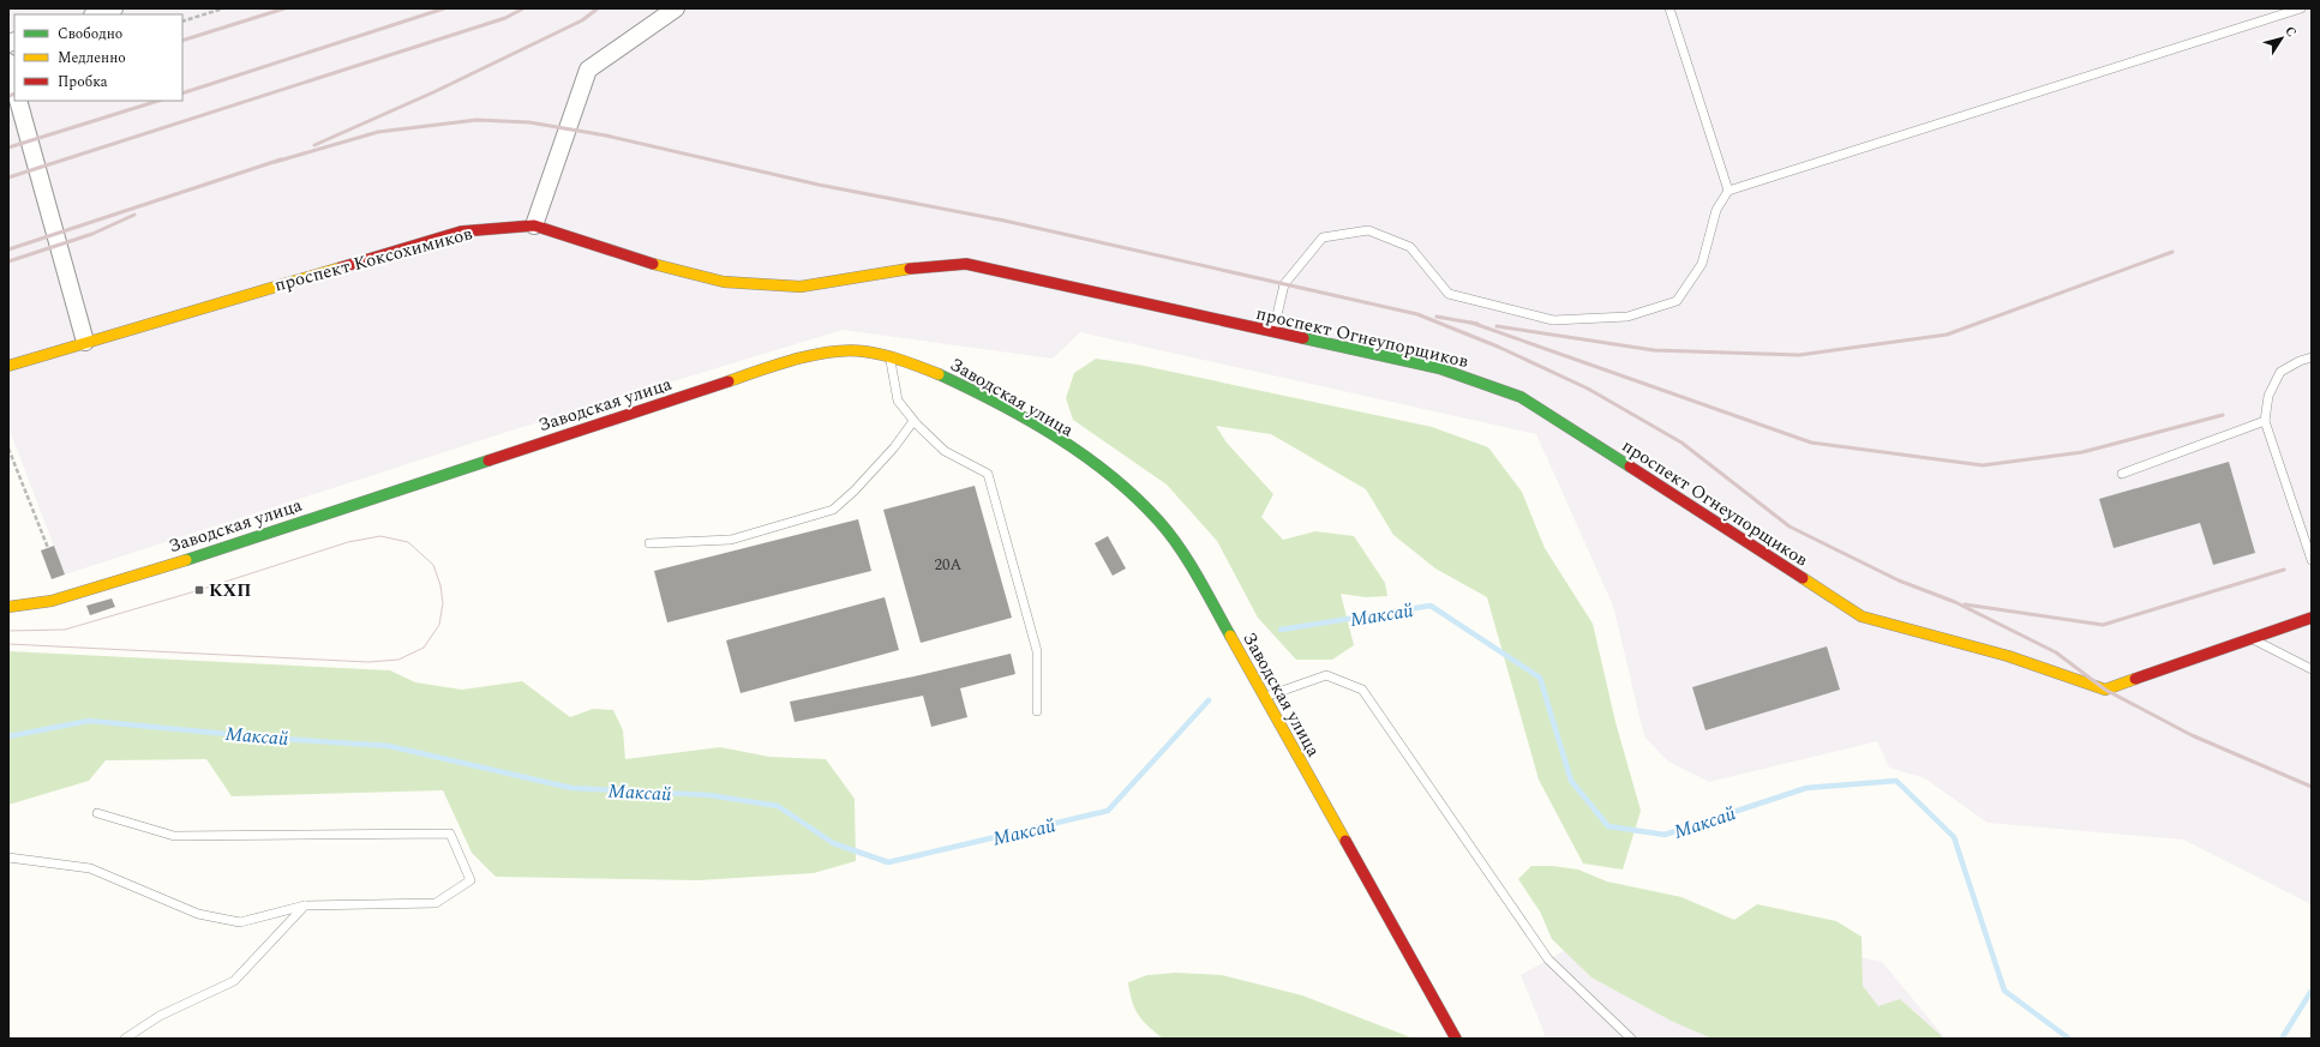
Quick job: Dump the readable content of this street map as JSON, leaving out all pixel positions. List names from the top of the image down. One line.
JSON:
{"streets":{"street":["проспект Коксохимиков","проспект Огнеупорщиков","Заводская улица"]},"crossings":[["проспект Коксохимиков","проспект Огнеупорщиков"]],"water":["Максай"],"places":{"transit":["КХП"]},"house_numbers":["20А"],"legend":["Свободно","Медленно","Пробка"],"north":"top right"}
